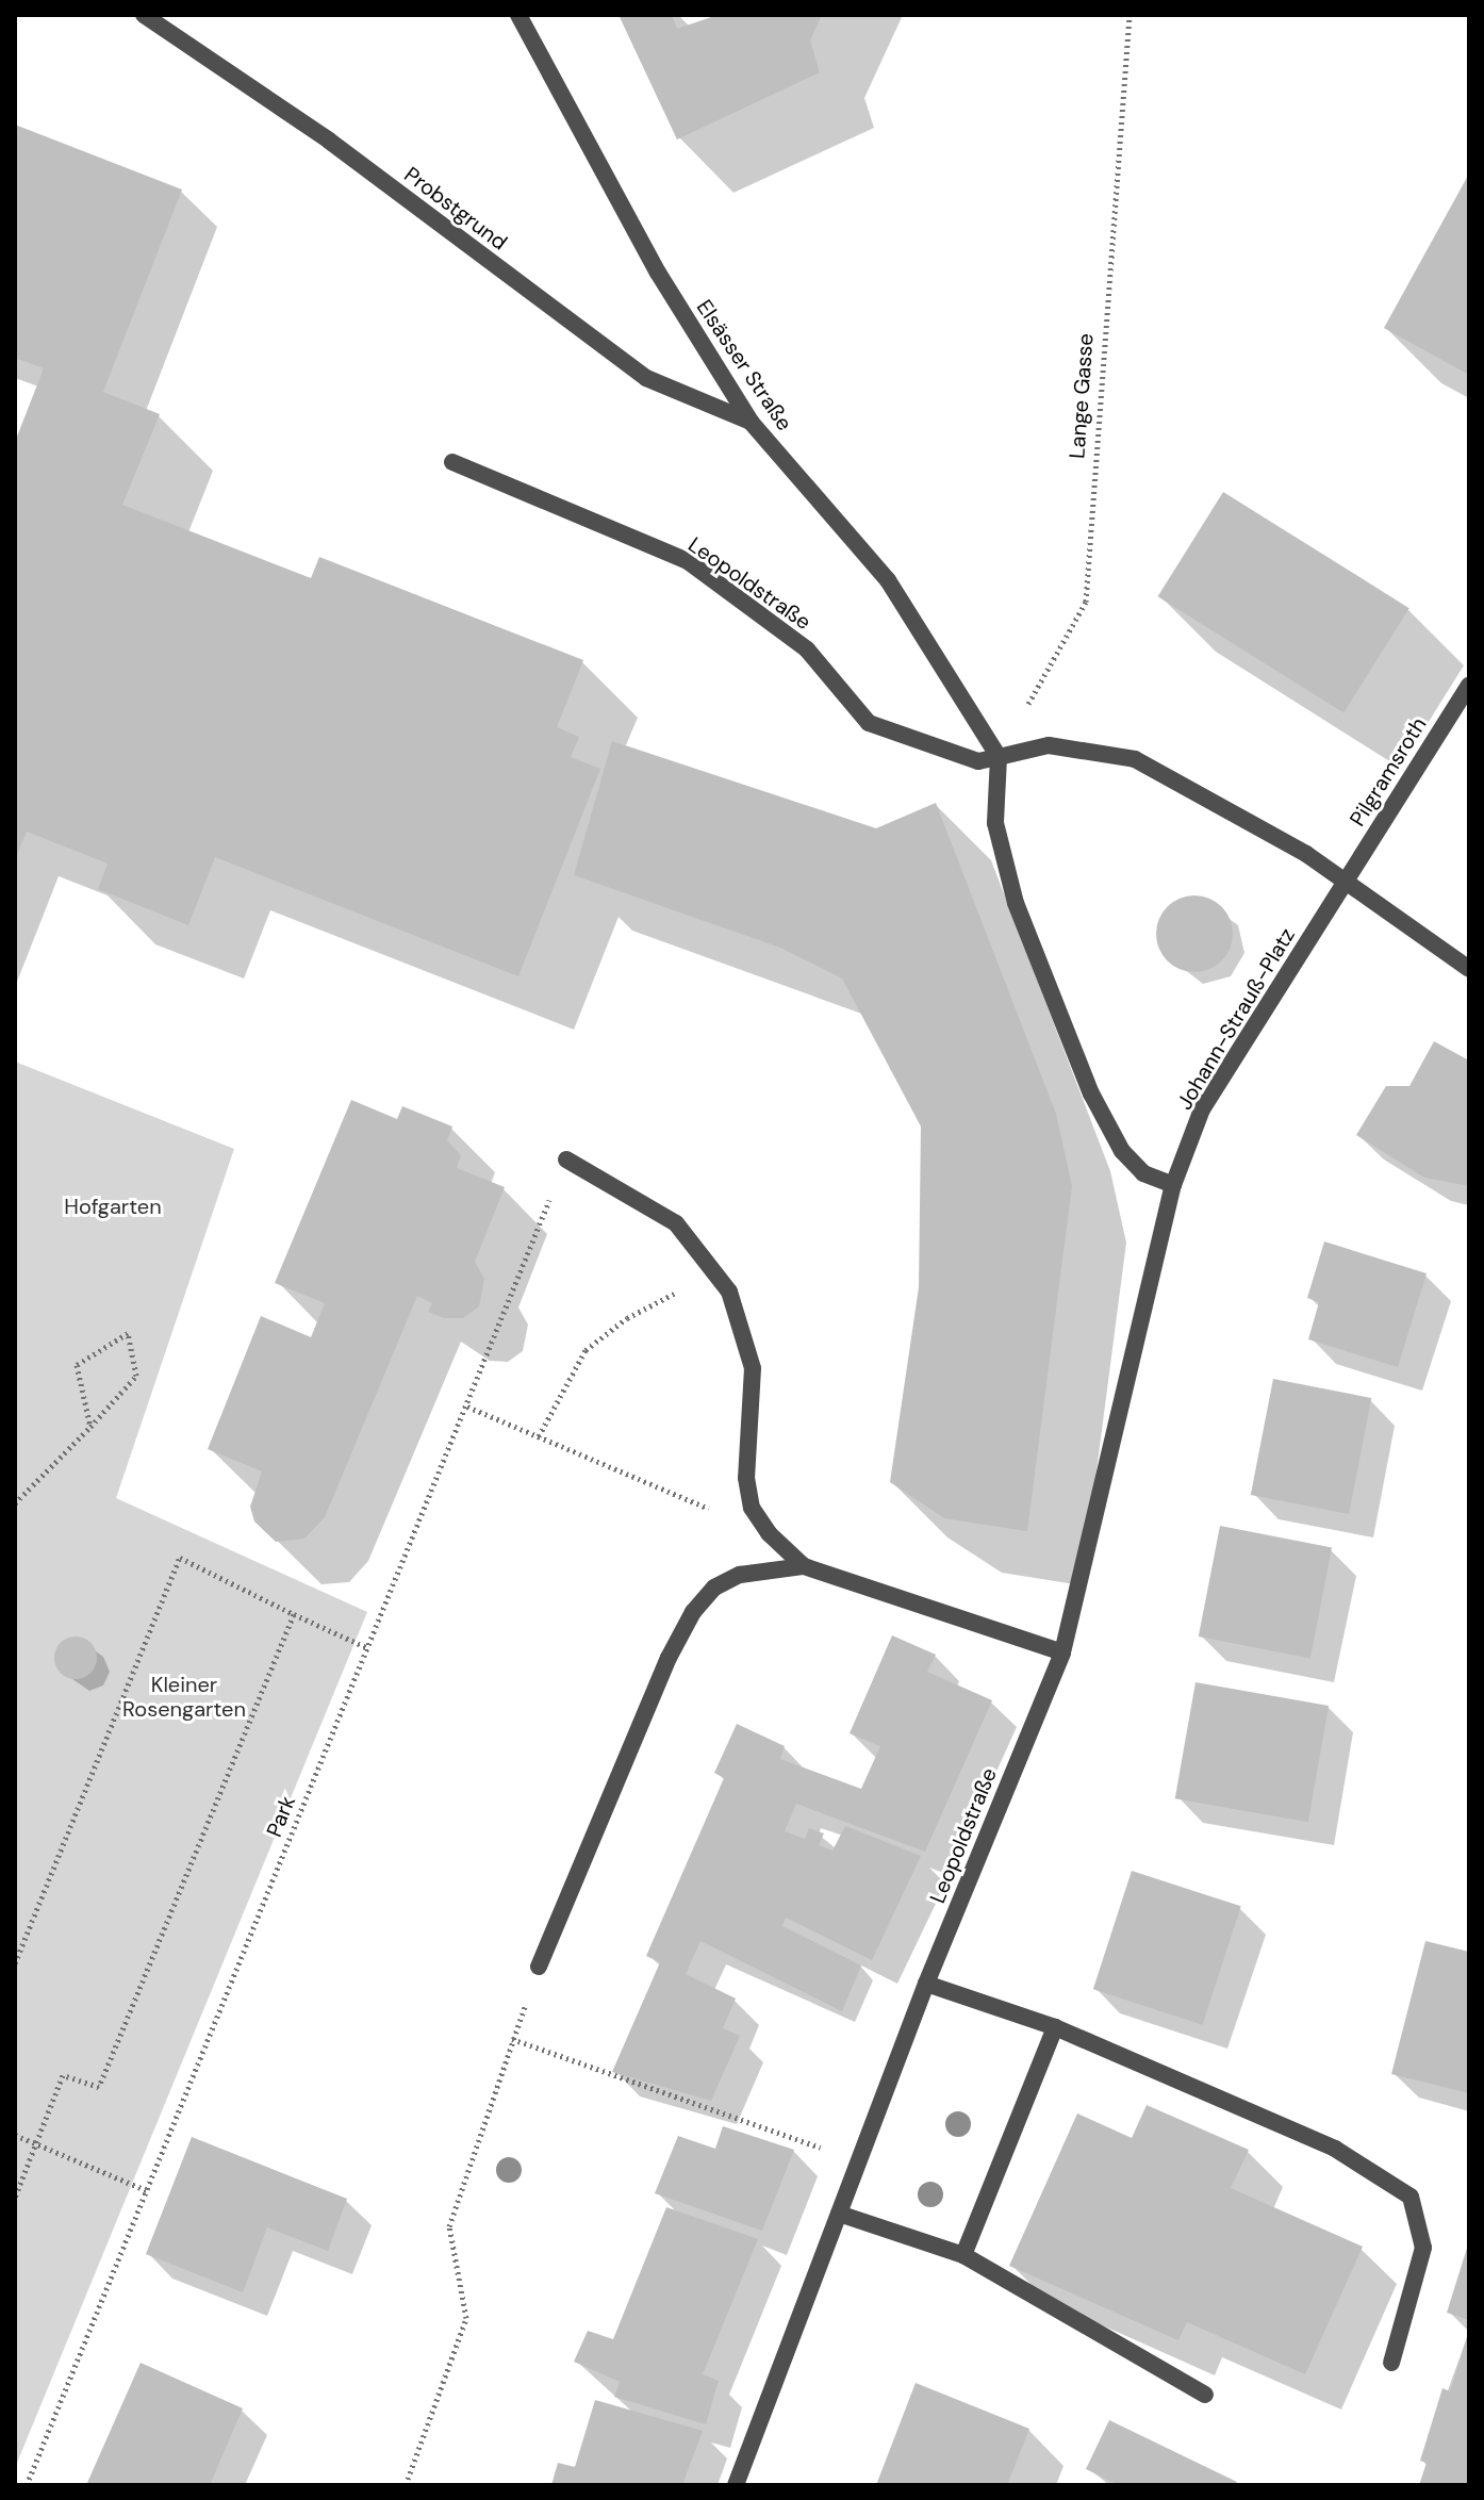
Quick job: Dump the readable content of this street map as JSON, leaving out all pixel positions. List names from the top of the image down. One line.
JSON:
{"streets":{"street":["Probstgrund","Elsässer Straße","Leopoldstraße","Pilgramsroth","Johann-Strauß-Platz"],"path":["Lange Gasse","Park"]},"crossings":[["Probstgrund","Elsässer Straße"],["Elsässer Straße","Lange Gasse"],["Elsässer Straße","Leopoldstraße"],["Lange Gasse","Leopoldstraße"],["Leopoldstraße","Johann-Strauß-Platz"],["Pilgramsroth","Johann-Strauß-Platz"]],"parks":["Hofgarten","Kleiner Rosengarten"]}
